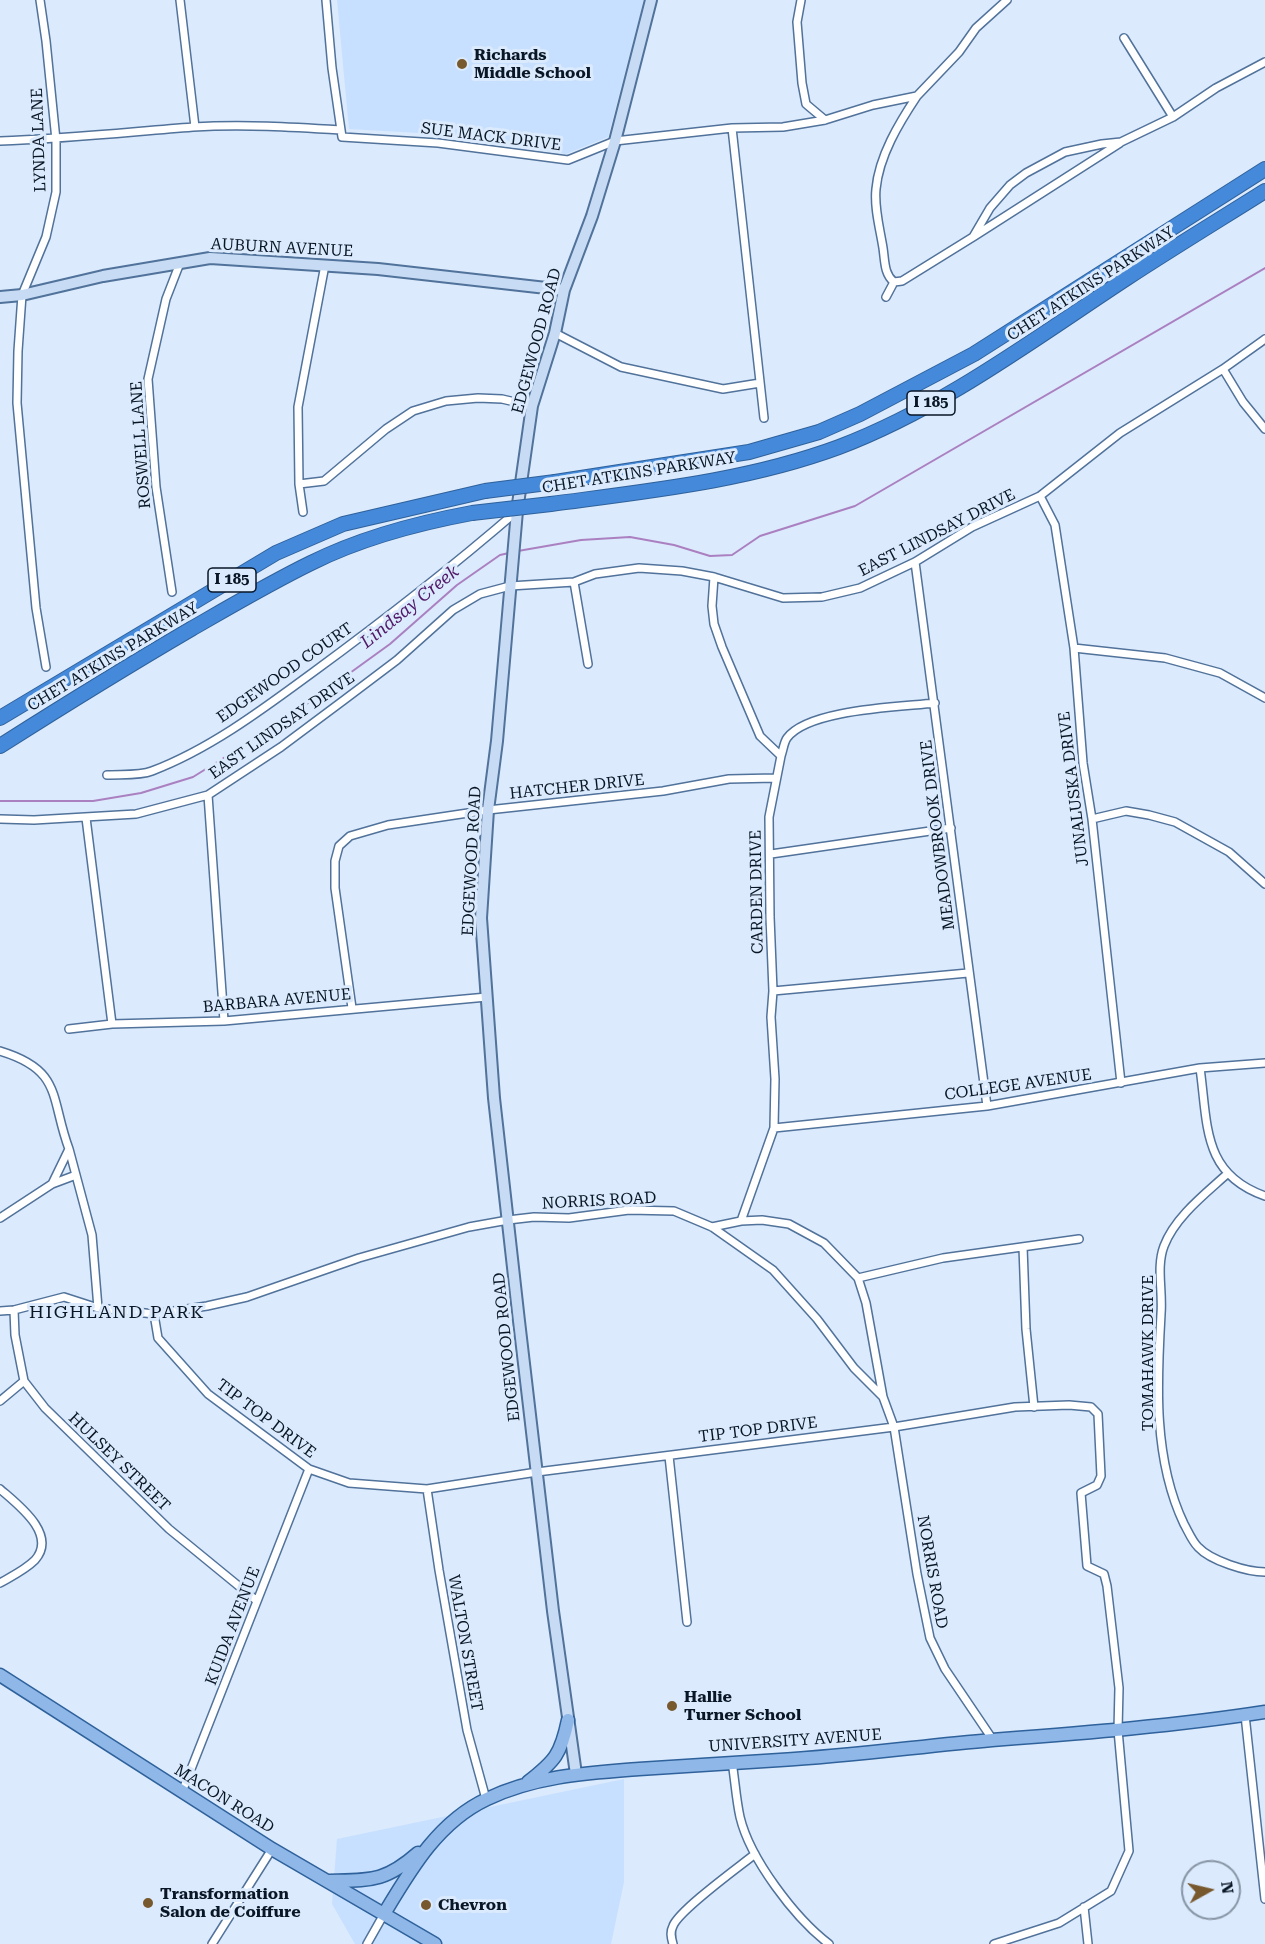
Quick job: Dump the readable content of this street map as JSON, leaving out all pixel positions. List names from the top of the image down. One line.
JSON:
{"streets":{"highway":["CHET ATKINS PARKWAY","I 185"],"main road":["UNIVERSITY AVENUE","MACON ROAD"],"street":["SUE MACK DRIVE","LYNDA LANE","AUBURN AVENUE","EDGEWOOD ROAD","ROSWELL LANE","EAST LINDSAY DRIVE","EDGEWOOD COURT","HATCHER DRIVE","JUNALUSKA DRIVE","MEADOWBROOK DRIVE","CARDEN DRIVE","BARBARA AVENUE","COLLEGE AVENUE","NORRIS ROAD","TOMAHAWK DRIVE","TIP TOP DRIVE","HULSEY STREET","KUIDA AVENUE","WALTON STREET"]},"crossings":[["SUE MACK DRIVE","LYNDA LANE"],["SUE MACK DRIVE","EDGEWOOD ROAD"],["LYNDA LANE","AUBURN AVENUE"],["AUBURN AVENUE","EDGEWOOD ROAD"],["AUBURN AVENUE","ROSWELL LANE"],["EDGEWOOD ROAD","EAST LINDSAY DRIVE"],["EDGEWOOD ROAD","EDGEWOOD COURT"],["EDGEWOOD ROAD","HATCHER DRIVE"],["EDGEWOOD ROAD","BARBARA AVENUE"],["EDGEWOOD ROAD","NORRIS ROAD"],["EDGEWOOD ROAD","TIP TOP DRIVE"],["EDGEWOOD ROAD","UNIVERSITY AVENUE"],["EAST LINDSAY DRIVE","JUNALUSKA DRIVE"],["EAST LINDSAY DRIVE","MEADOWBROOK DRIVE"],["HATCHER DRIVE","CARDEN DRIVE"],["HATCHER DRIVE","BARBARA AVENUE"],["JUNALUSKA DRIVE","COLLEGE AVENUE"],["MEADOWBROOK DRIVE","COLLEGE AVENUE"],["CARDEN DRIVE","COLLEGE AVENUE"],["NORRIS ROAD","TIP TOP DRIVE"],["NORRIS ROAD","HULSEY STREET"],["NORRIS ROAD","UNIVERSITY AVENUE"],["TIP TOP DRIVE","KUIDA AVENUE"],["TIP TOP DRIVE","WALTON STREET"],["TIP TOP DRIVE","UNIVERSITY AVENUE"],["HULSEY STREET","KUIDA AVENUE"],["KUIDA AVENUE","MACON ROAD"],["WALTON STREET","UNIVERSITY AVENUE"],["UNIVERSITY AVENUE","MACON ROAD"]],"districts":["HIGHLAND PARK"],"water":["Lindsay Creek"],"places":["Richards Middle School","Hallie Turner School","Transformation Salon de Coiffure","Chevron"],"north":"right"}
